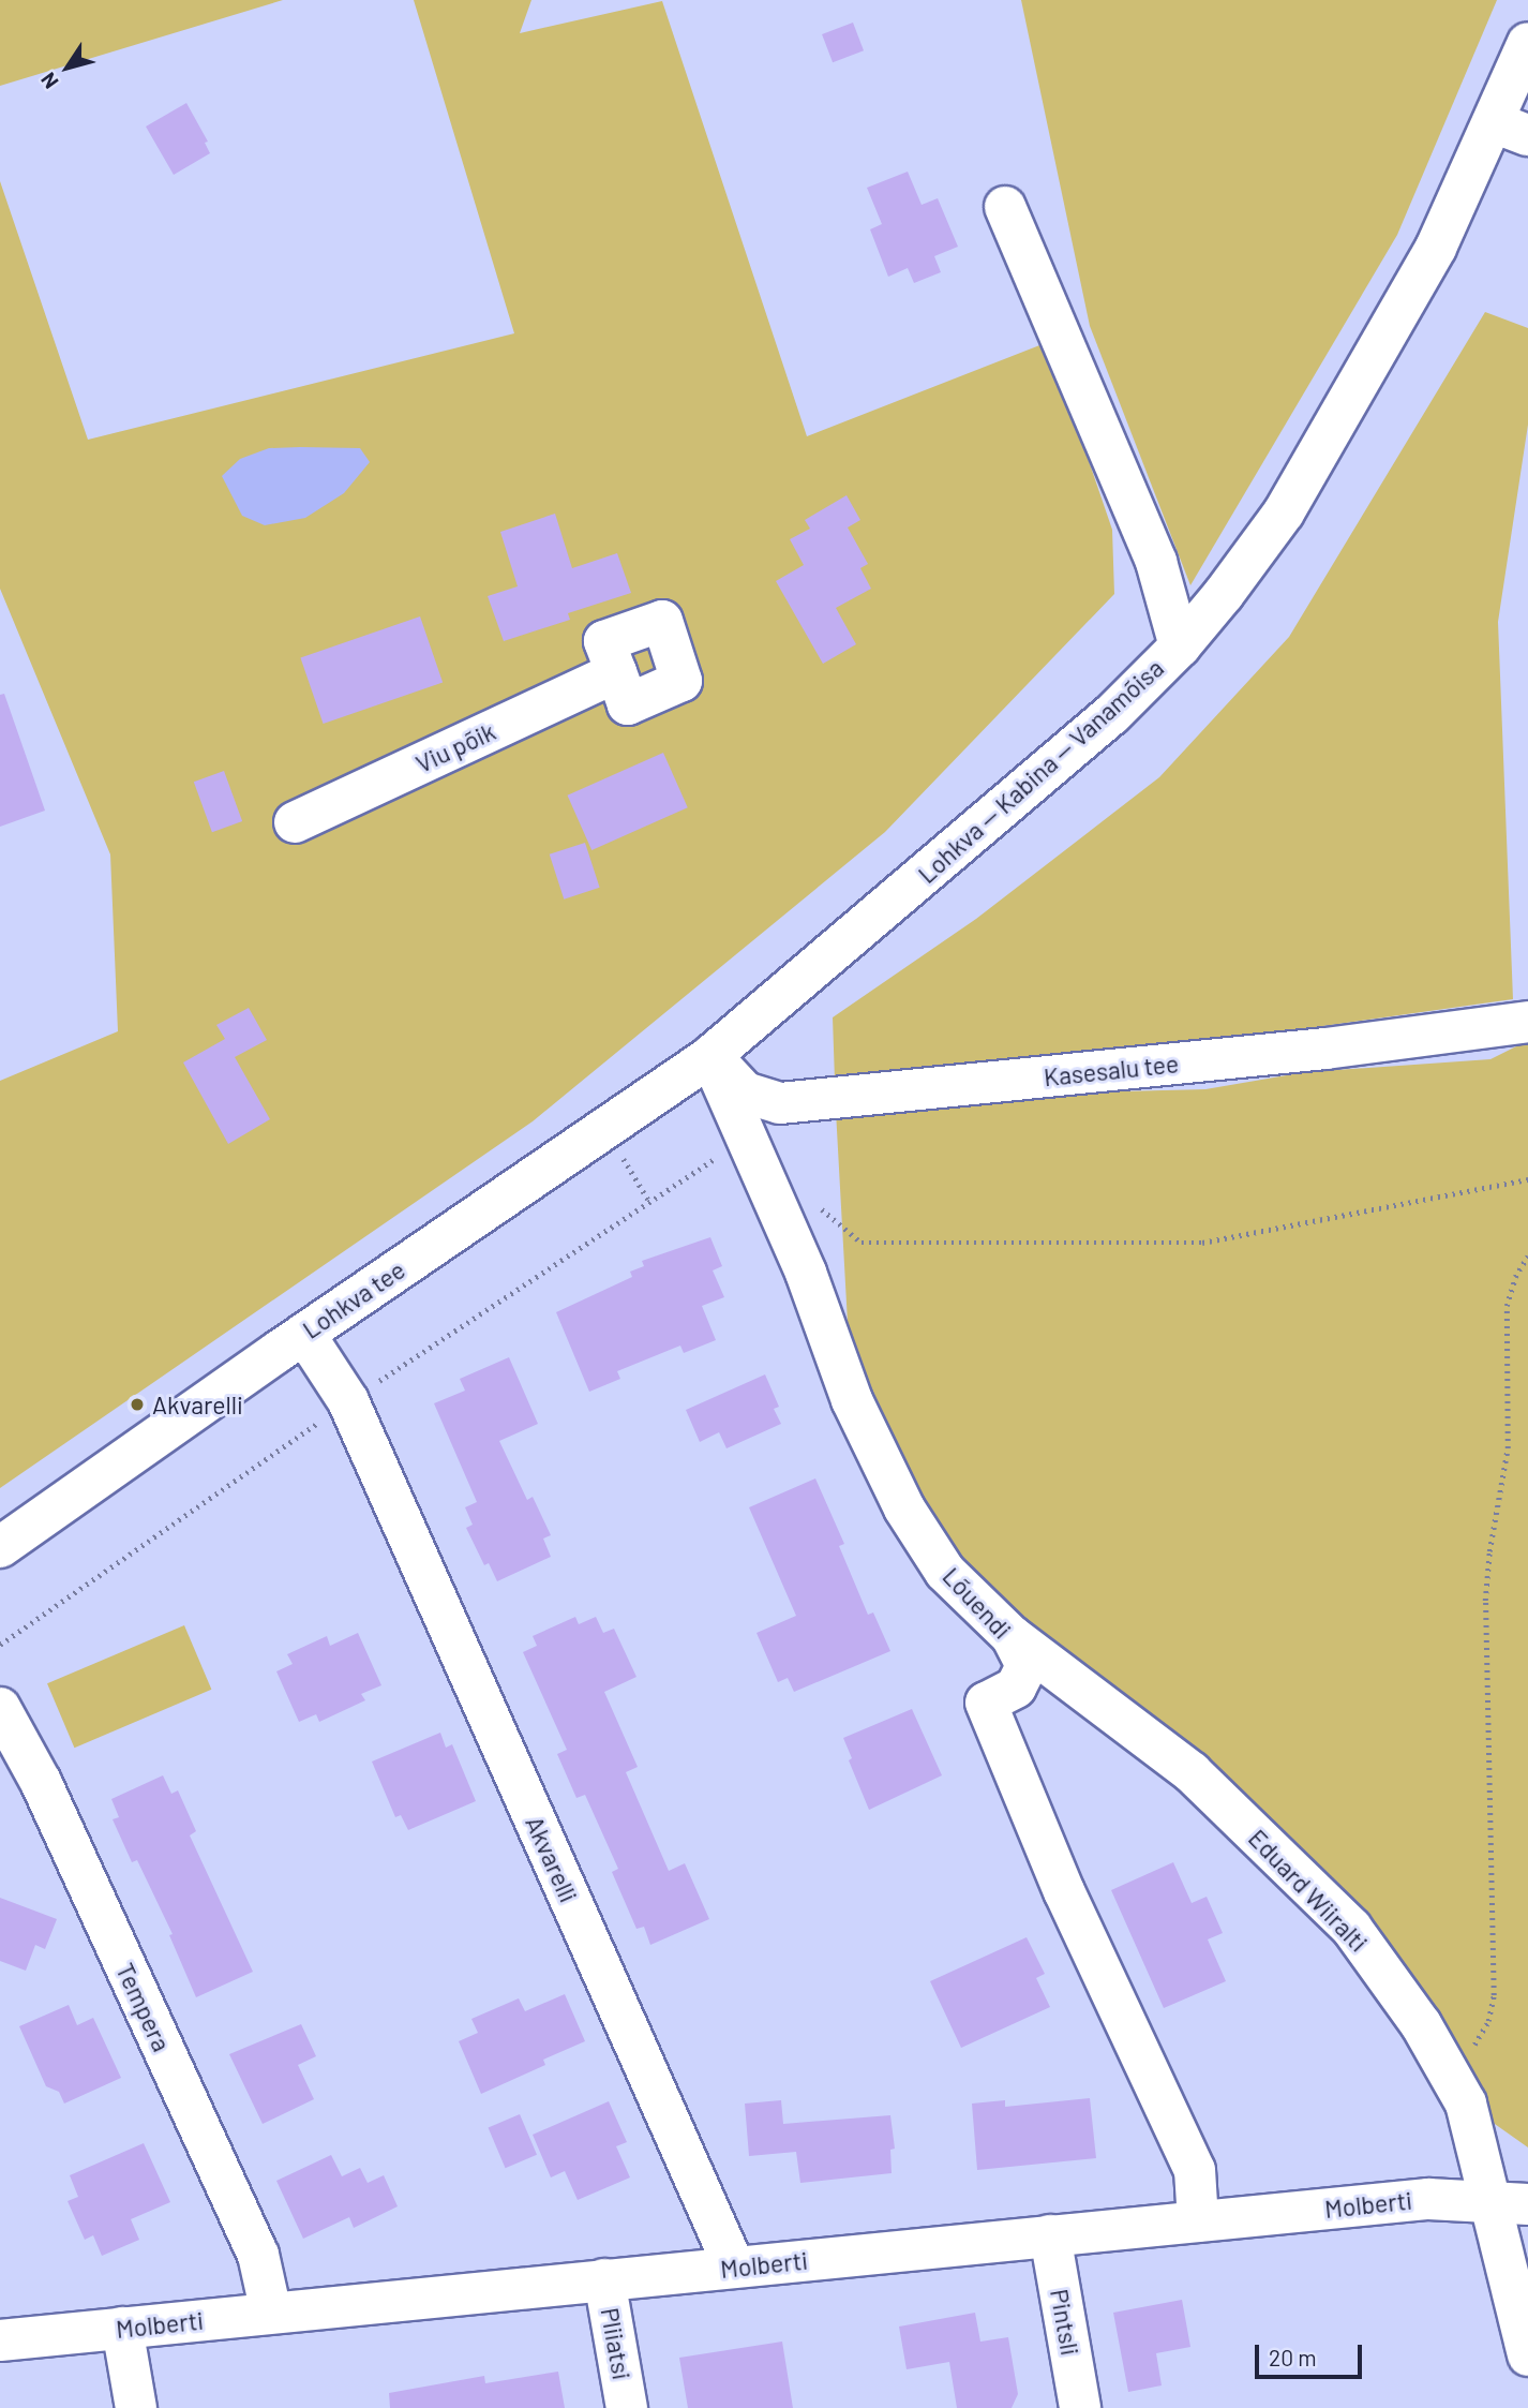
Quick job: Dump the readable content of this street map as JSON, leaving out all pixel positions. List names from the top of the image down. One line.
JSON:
{"streets":{"street":["Viu põik","Lohkva — Kabina — Vanamõisa","Kasesalu tee","Lohkva tee","Lõuendi","Akvarelli","Eduard Wiiralti","Tempera","Molberti","Pintsli","Pliiatsi"]},"crossings":[["Lohkva — Kabina — Vanamõisa","Kasesalu tee"],["Lohkva — Kabina — Vanamõisa","Lohkva tee"],["Lohkva — Kabina — Vanamõisa","Lõuendi"],["Kasesalu tee","Lohkva tee"],["Kasesalu tee","Lõuendi"],["Lohkva tee","Lõuendi"],["Lohkva tee","Akvarelli"],["Lõuendi","Eduard Wiiralti"],["Lõuendi","Molberti"],["Akvarelli","Molberti"],["Eduard Wiiralti","Molberti"],["Tempera","Molberti"],["Molberti","Pintsli"],["Molberti","Pliiatsi"]],"places":["Akvarelli"],"scale_bar":"20 m","north":"bottom left"}
